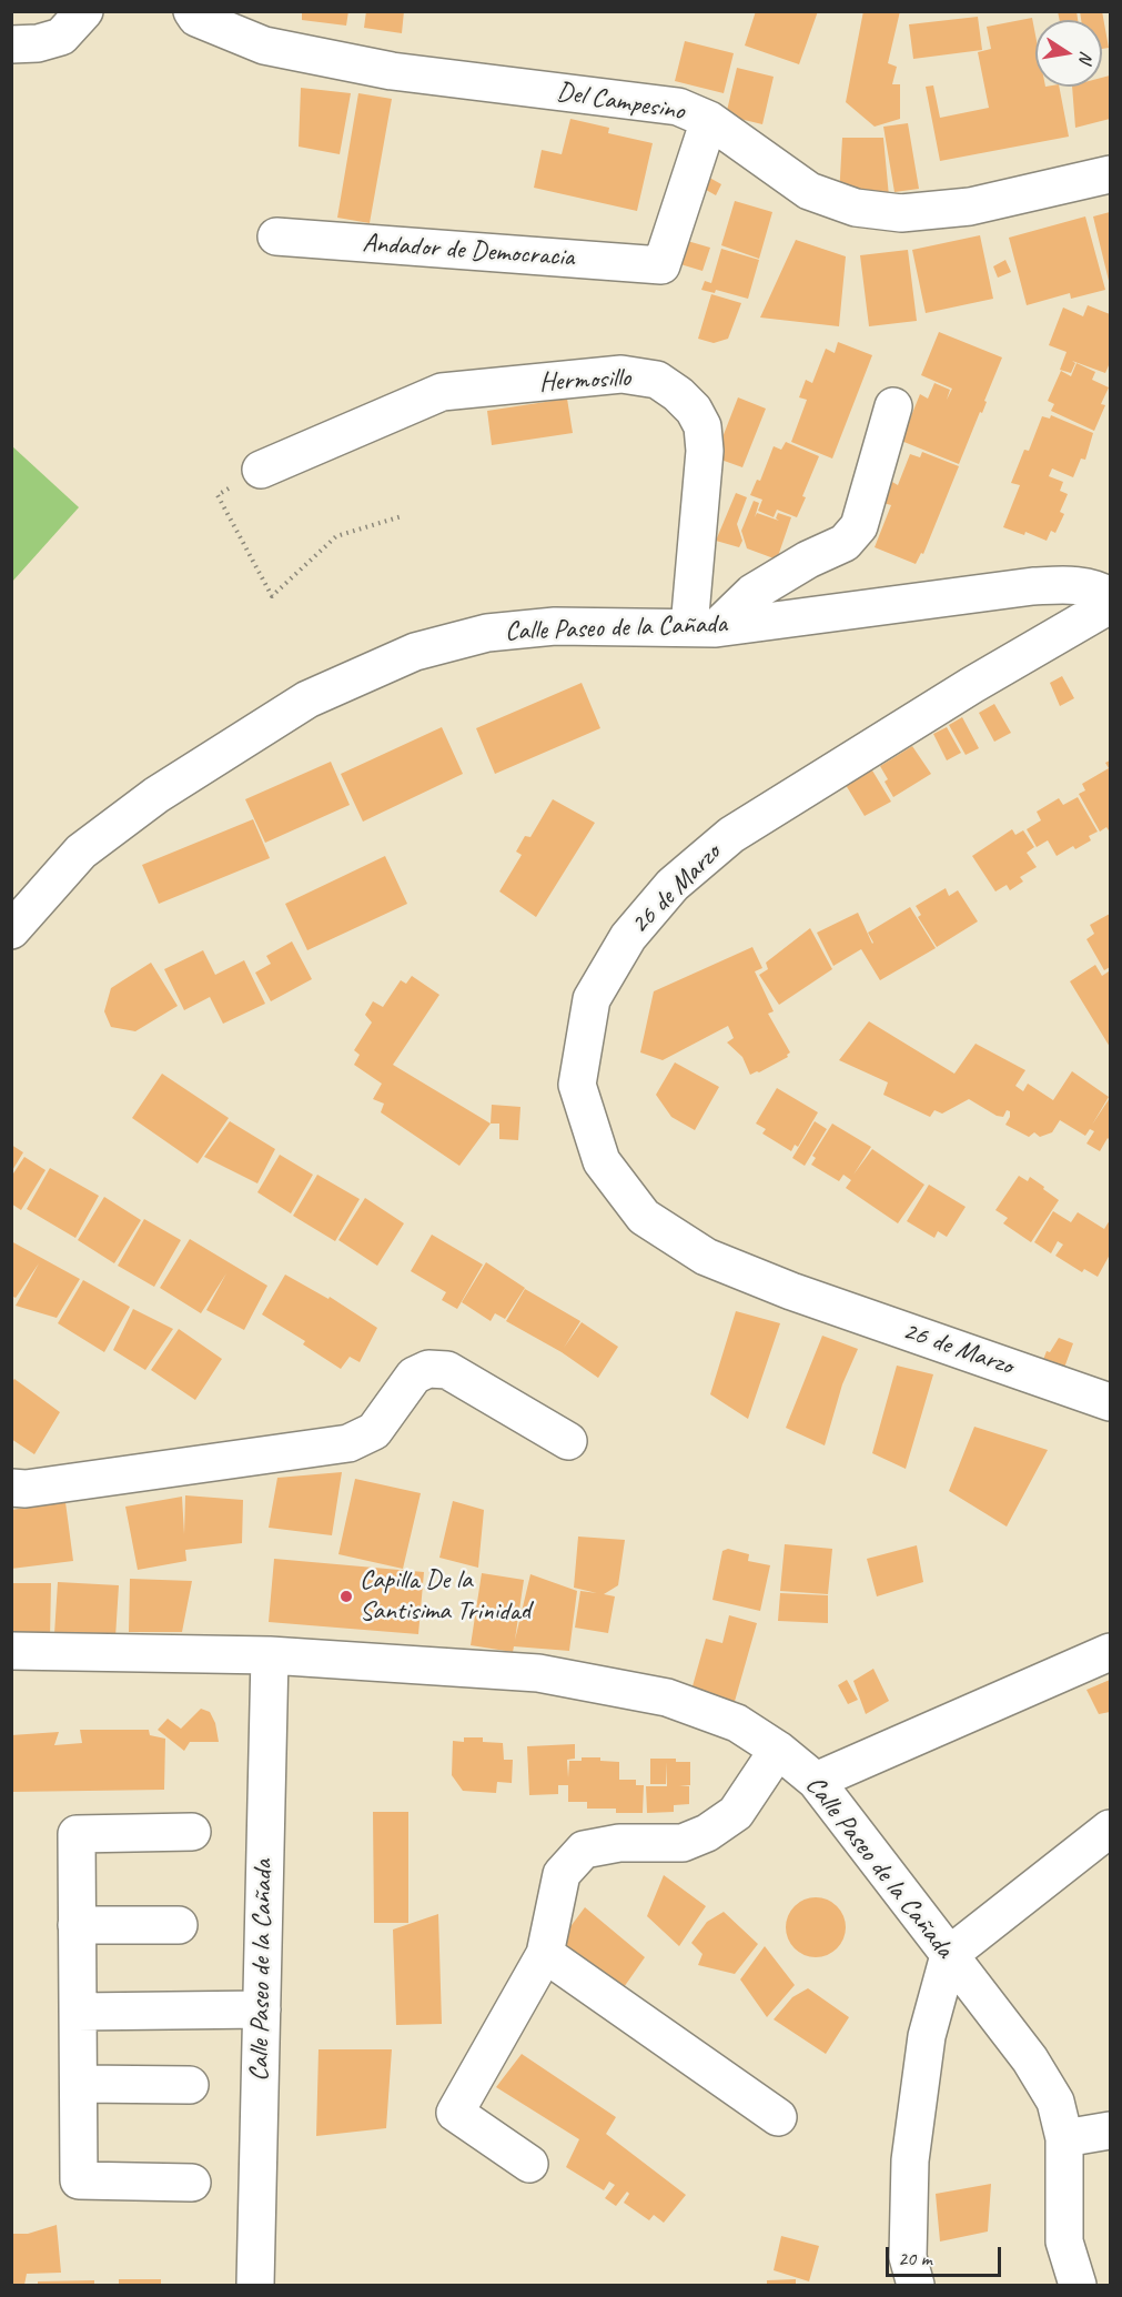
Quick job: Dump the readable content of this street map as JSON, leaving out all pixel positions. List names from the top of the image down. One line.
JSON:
{"streets":{"street":["Del Campesino","Andador de Democracia","Hermosillo","Calle Paseo de la Cañada","26 de Marzo"]},"crossings":[["Del Campesino","Andador de Democracia"],["Hermosillo","Calle Paseo de la Cañada"]],"places":["Capilla De la Santisima Trinidad"],"scale_bar":"20 m","north":"right"}
